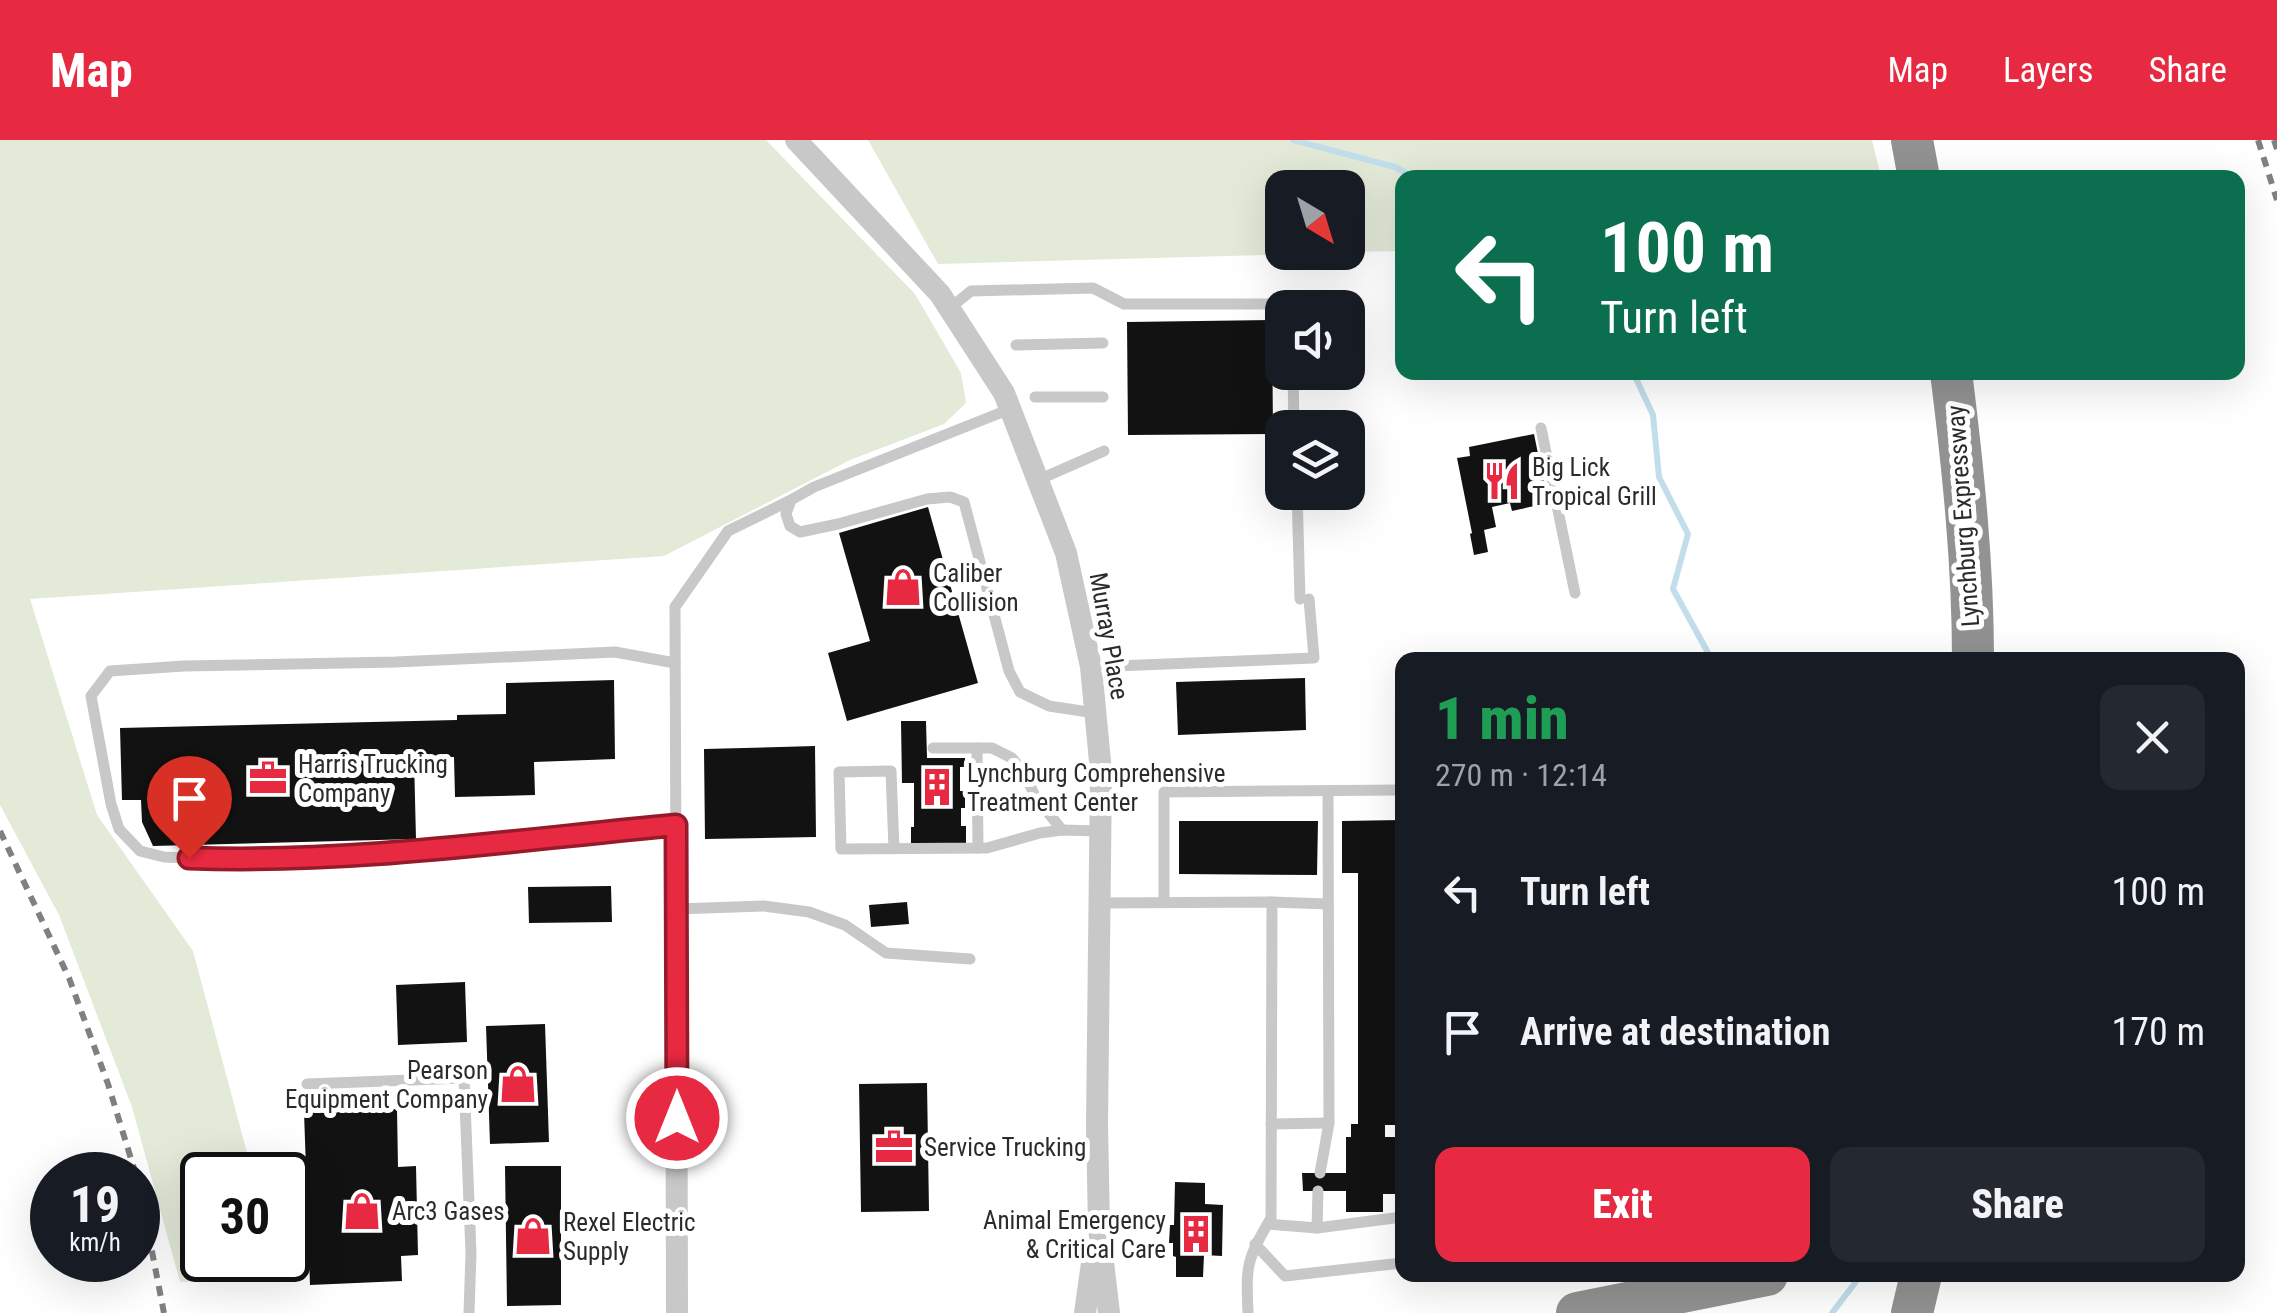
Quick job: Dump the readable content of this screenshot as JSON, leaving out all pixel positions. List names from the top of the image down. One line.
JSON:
{"streets":{"highway":["Lynchburg Expressway"],"street":["Murray Place"]},"places":{"restaurant":["Big Lick Tropical Grill"],"shop":["Caliber Collision","Pearson Equipment Company","Arc3 Gases","Rexel Electric Supply"],"office":["Harris Trucking Company","Service Trucking"],"building":["Lynchburg Comprehensive Treatment Center","Animal Emergency & Critical Care"]},"north":"bottom right","page":{"header":"Map","nav":["Map","Layers","Share"],"turn":["100 m","Turn left"],"heading":["1 min","270 m · 12:14"],"list":[{"name":"Turn left","value":"100 m"},{"name":"Arrive at destination","value":"170 m"}],"buttons":["Exit","Share"],"speed":"19 km/h","limit":"30"}}
